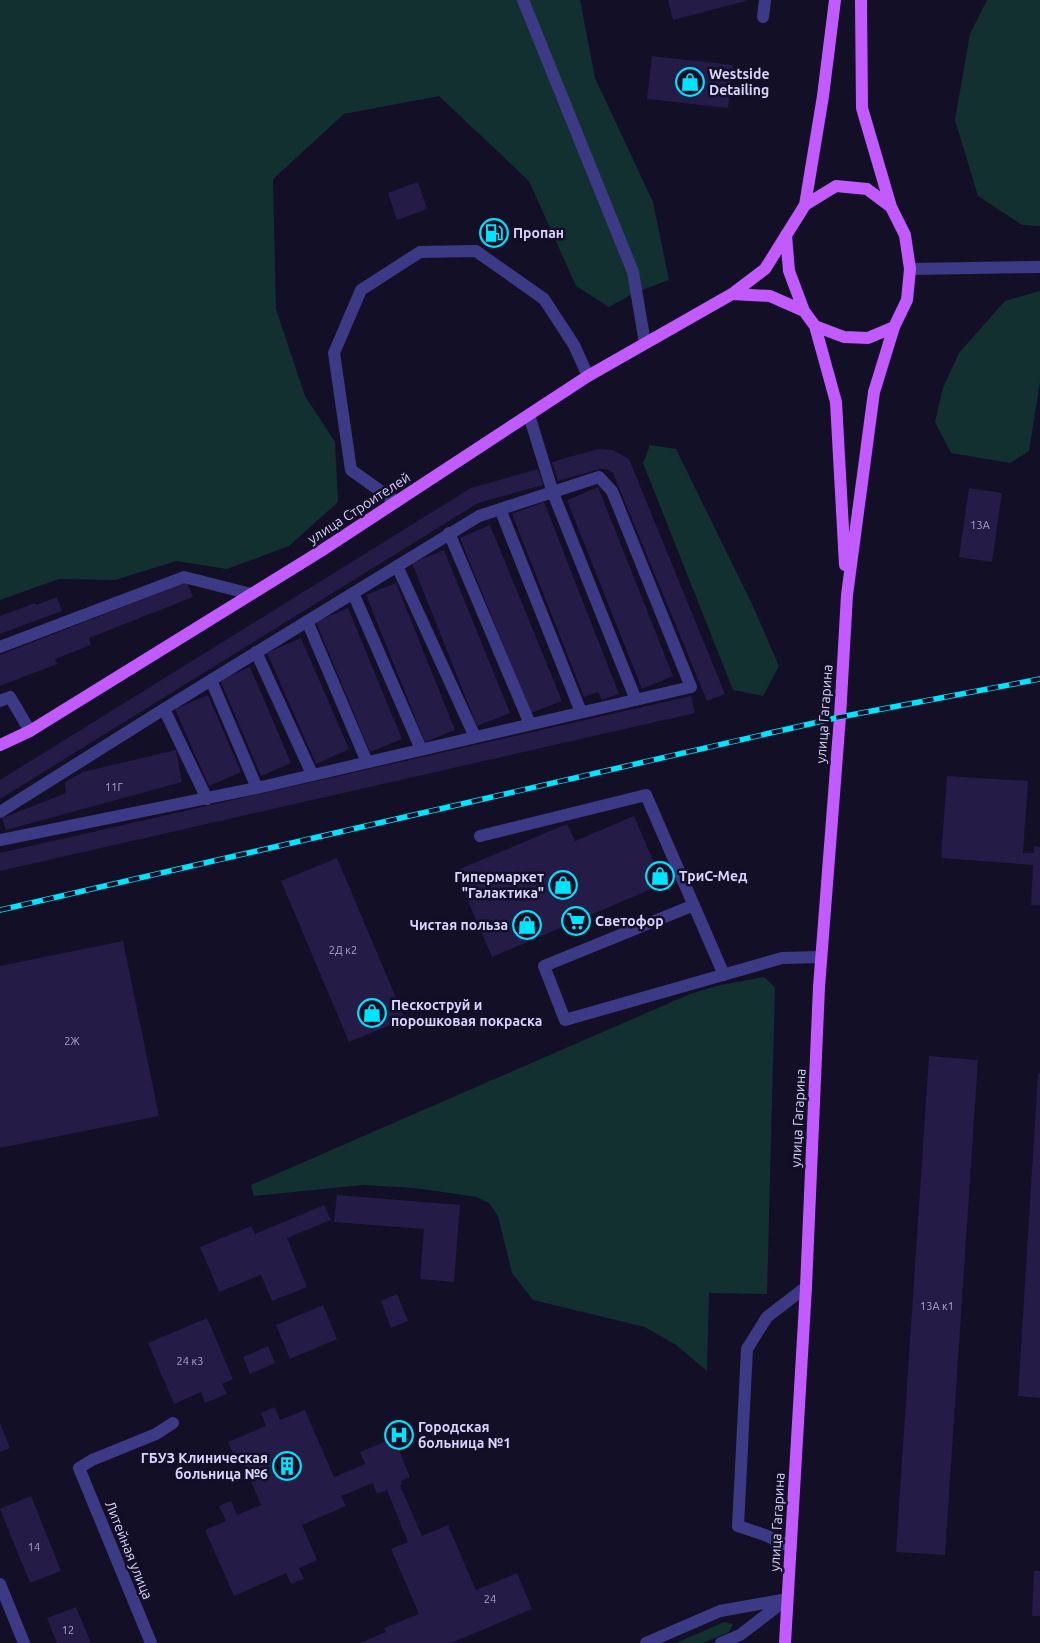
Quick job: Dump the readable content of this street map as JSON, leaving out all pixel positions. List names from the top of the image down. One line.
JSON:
{"streets":{"main road":["улица Строителей","улица Гагарина"],"street":["Литейная улица"]},"places":{"shop":["Westside Detailing","ТриС-Мед","Гипермаркет \"Галактика\"","Чистая польза","Пескоструй и порошковая покраска"],"fuel station":["Пропан"],"supermarket":["Светофор"],"hospital":["Городская больница №1"],"building":["ГБУЗ Клиническая больница №6"]},"house_numbers":["13А","11Г","2Д к2","2Ж","13А к1","24 к3","14","24","12"]}
